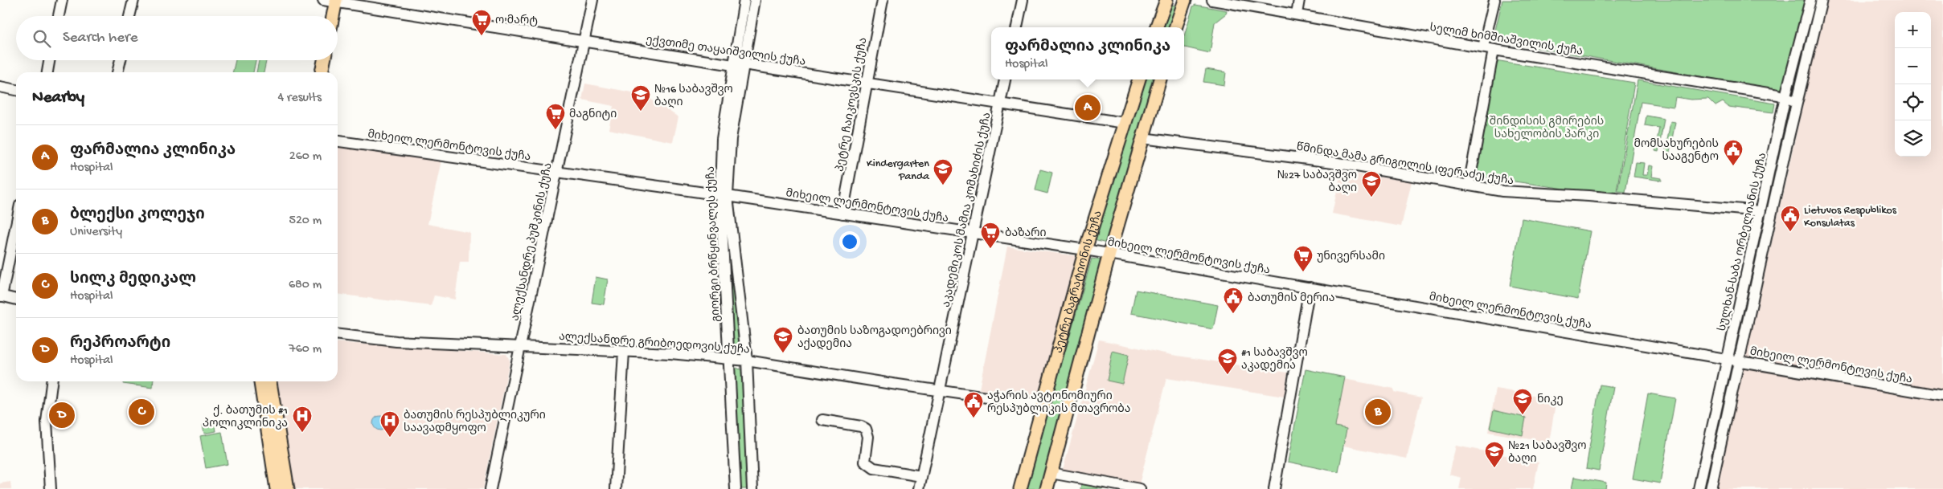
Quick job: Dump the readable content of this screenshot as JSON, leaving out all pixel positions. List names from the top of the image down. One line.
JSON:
{"streets":{"main road":["პეტრე ბაგრატიონის ქუჩა"],"street":["სელიმ ხიმშიაშვილის ქუჩა","ექვთიმე თაყაიშვილის ქუჩა","პეტრე ჩაიკოვსკის ქუჩა","მიხეილ ლერმონტოვის ქუჩა","წმინდა მამა გრიგოლის (ფერაძე) ქუჩა","აკადემიკოს მამია კომახიძის ქუჩა","ალექსანდრე პუშკინის ქუჩა","სულხან-საბა ორბელიანის ქუჩა","გიორგი ბრწყინვალეს ქუჩა","ალექსანდრე გრიბოედოვის ქუჩა"]},"crossings":[["სელიმ ხიმშიაშვილის ქუჩა","სულხან-საბა ორბელიანის ქუჩა"],["ექვთიმე თაყაიშვილის ქუჩა","პეტრე ჩაიკოვსკის ქუჩა"],["ექვთიმე თაყაიშვილის ქუჩა","აკადემიკოს მამია კომახიძის ქუჩა"],["ექვთიმე თაყაიშვილის ქუჩა","ალექსანდრე პუშკინის ქუჩა"],["ექვთიმე თაყაიშვილის ქუჩა","გიორგი ბრწყინვალეს ქუჩა"],["ექვთიმე თაყაიშვილის ქუჩა","პეტრე ბაგრატიონის ქუჩა"],["პეტრე ჩაიკოვსკის ქუჩა","მიხეილ ლერმონტოვის ქუჩა"],["მიხეილ ლერმონტოვის ქუჩა","აკადემიკოს მამია კომახიძის ქუჩა"],["მიხეილ ლერმონტოვის ქუჩა","ალექსანდრე პუშკინის ქუჩა"],["მიხეილ ლერმონტოვის ქუჩა","სულხან-საბა ორბელიანის ქუჩა"],["მიხეილ ლერმონტოვის ქუჩა","გიორგი ბრწყინვალეს ქუჩა"],["მიხეილ ლერმონტოვის ქუჩა","პეტრე ბაგრატიონის ქუჩა"],["წმინდა მამა გრიგოლის (ფერაძე) ქუჩა","სულხან-საბა ორბელიანის ქუჩა"],["წმინდა მამა გრიგოლის (ფერაძე) ქუჩა","პეტრე ბაგრატიონის ქუჩა"],["აკადემიკოს მამია კომახიძის ქუჩა","ალექსანდრე გრიბოედოვის ქუჩა"],["ალექსანდრე პუშკინის ქუჩა","ალექსანდრე გრიბოედოვის ქუჩა"],["გიორგი ბრწყინვალეს ქუჩა","ალექსანდრე გრიბოედოვის ქუჩა"],["პეტრე ბაგრატიონის ქუჩა","ალექსანდრე გრიბოედოვის ქუჩა"]],"parks":["შინდისის გმირების სახელობის პარკი"],"places":{"supermarket":["ო'მარტ","მაგნიტი","ბაზარი","უნივერსამი"],"school or university":["№16 საბავშვო ბაღი","Kindergarten Panda","№27 საბავშვო ბაღი","ბათუმის საზოგადოებრივი აქადემია","#1 საბავშვო აკადემია","ნიკე","№21 საბავშვო ბაღი"],"public building":["მომსახურების სააგენტო","Lietuvos Respublikos Konsulatas","ბათუმის მერია","აჭარის ავტონომიური რესპუბლიკის მთავრობა"],"hospital":["ქ. ბათუმის #1 პოლიკლინიკა","ბათუმის რესპუბლიკური საავადმყოფო"]},"page":{"map_buttons":["+","−"],"search":"Search here","popup":["ფარმალია კლინიკა","Hospital"],"heading":["Nearby","4 results"],"pins":["A","B","C","D"],"list":[{"mark":"A","name":"ფარმალია კლინიკა","note":"Hospital","value":"260 m"},{"mark":"B","name":"ბლექსი კოლეჯი","note":"University","value":"520 m"},{"mark":"C","name":"სილკ მედიკალ","note":"Hospital","value":"680 m"},{"mark":"D","name":"რეპროარტი","note":"Hospital","value":"760 m"}]}}
